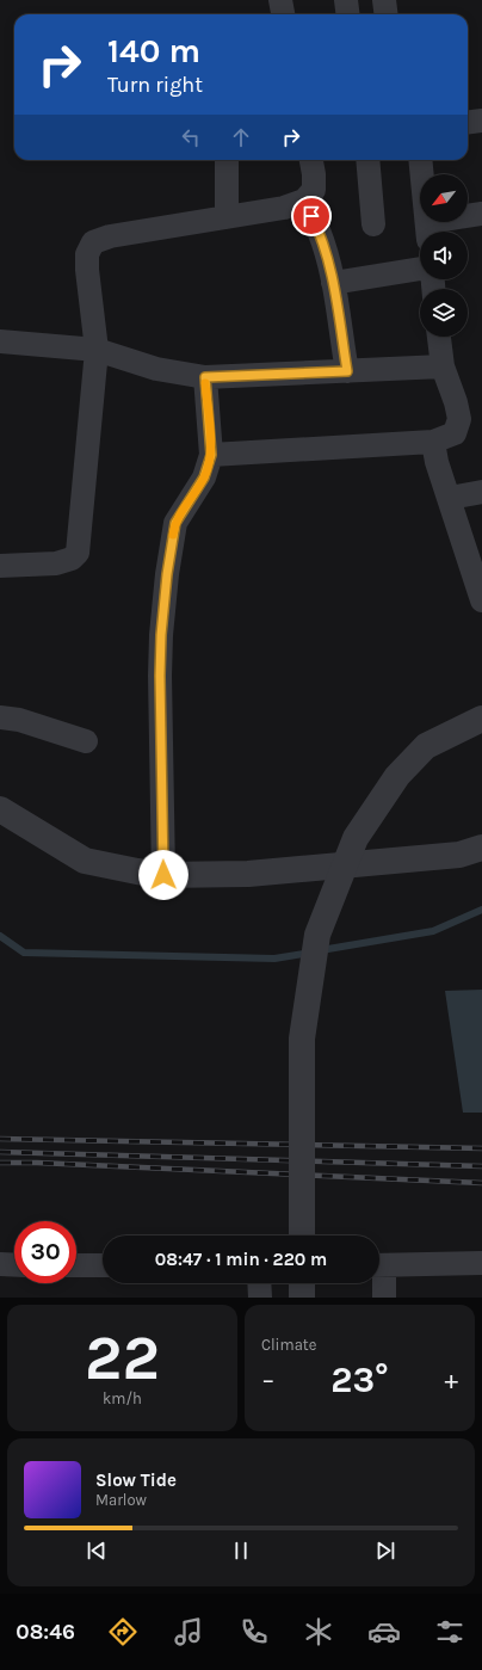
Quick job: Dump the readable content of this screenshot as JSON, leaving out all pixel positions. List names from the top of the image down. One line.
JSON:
{"north":"bottom left","page":{"turn":["140 m","Turn right"],"limit":"30","trip":"08:47 · 1 min · 220 m","tile":[["22","km/h"],"Climate"],"heat":["−","23°","+"],"song":["Slow Tide","Marlow"],"tabs":"08:46"}}
